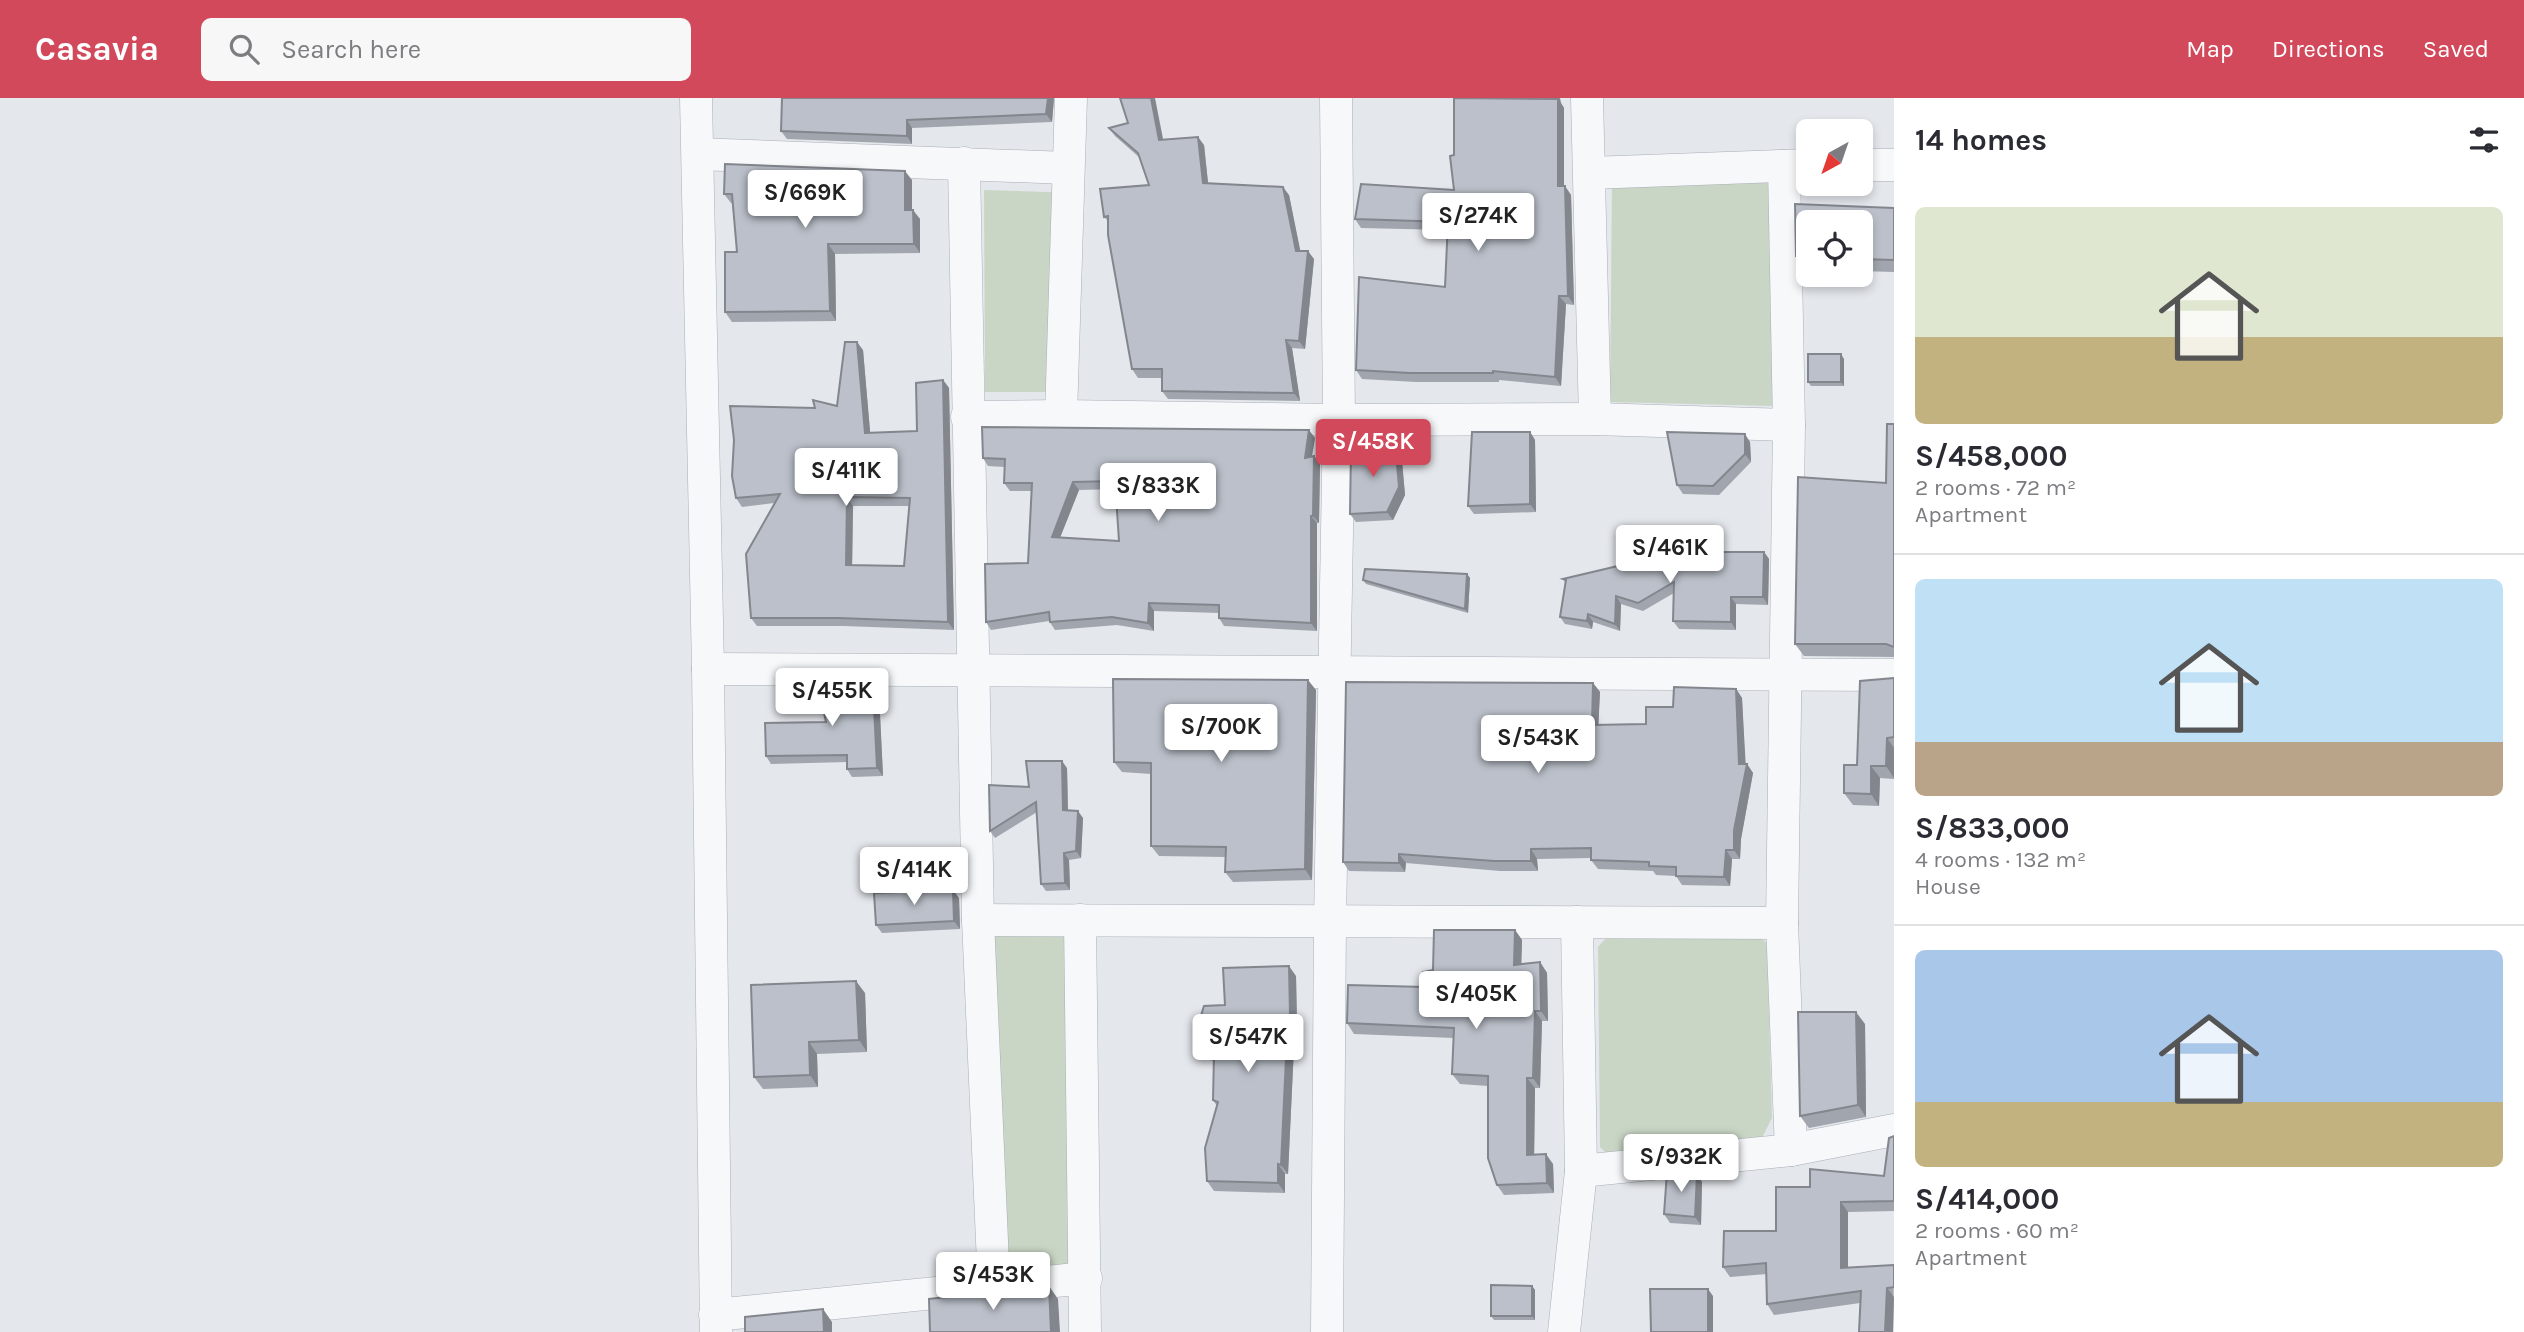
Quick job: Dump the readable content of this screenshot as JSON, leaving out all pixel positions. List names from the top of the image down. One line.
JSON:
{"north":"bottom left","page":{"header":"Casavia","search":"Search here","nav":["Map","Directions","Saved"],"heading":"14 homes","price":["S/669K","S/274K","S/458K","S/411K","S/833K","S/461K","S/455K","S/700K","S/543K","S/414K","S/405K","S/547K","S/932K","S/453K"],"list":[{"name":"S/458,000","note":"2 rooms · 72 m² · Apartment"},{"name":"S/833,000","note":"4 rooms · 132 m² · House"},{"name":"S/414,000","note":"2 rooms · 60 m² · Apartment"}]}}
